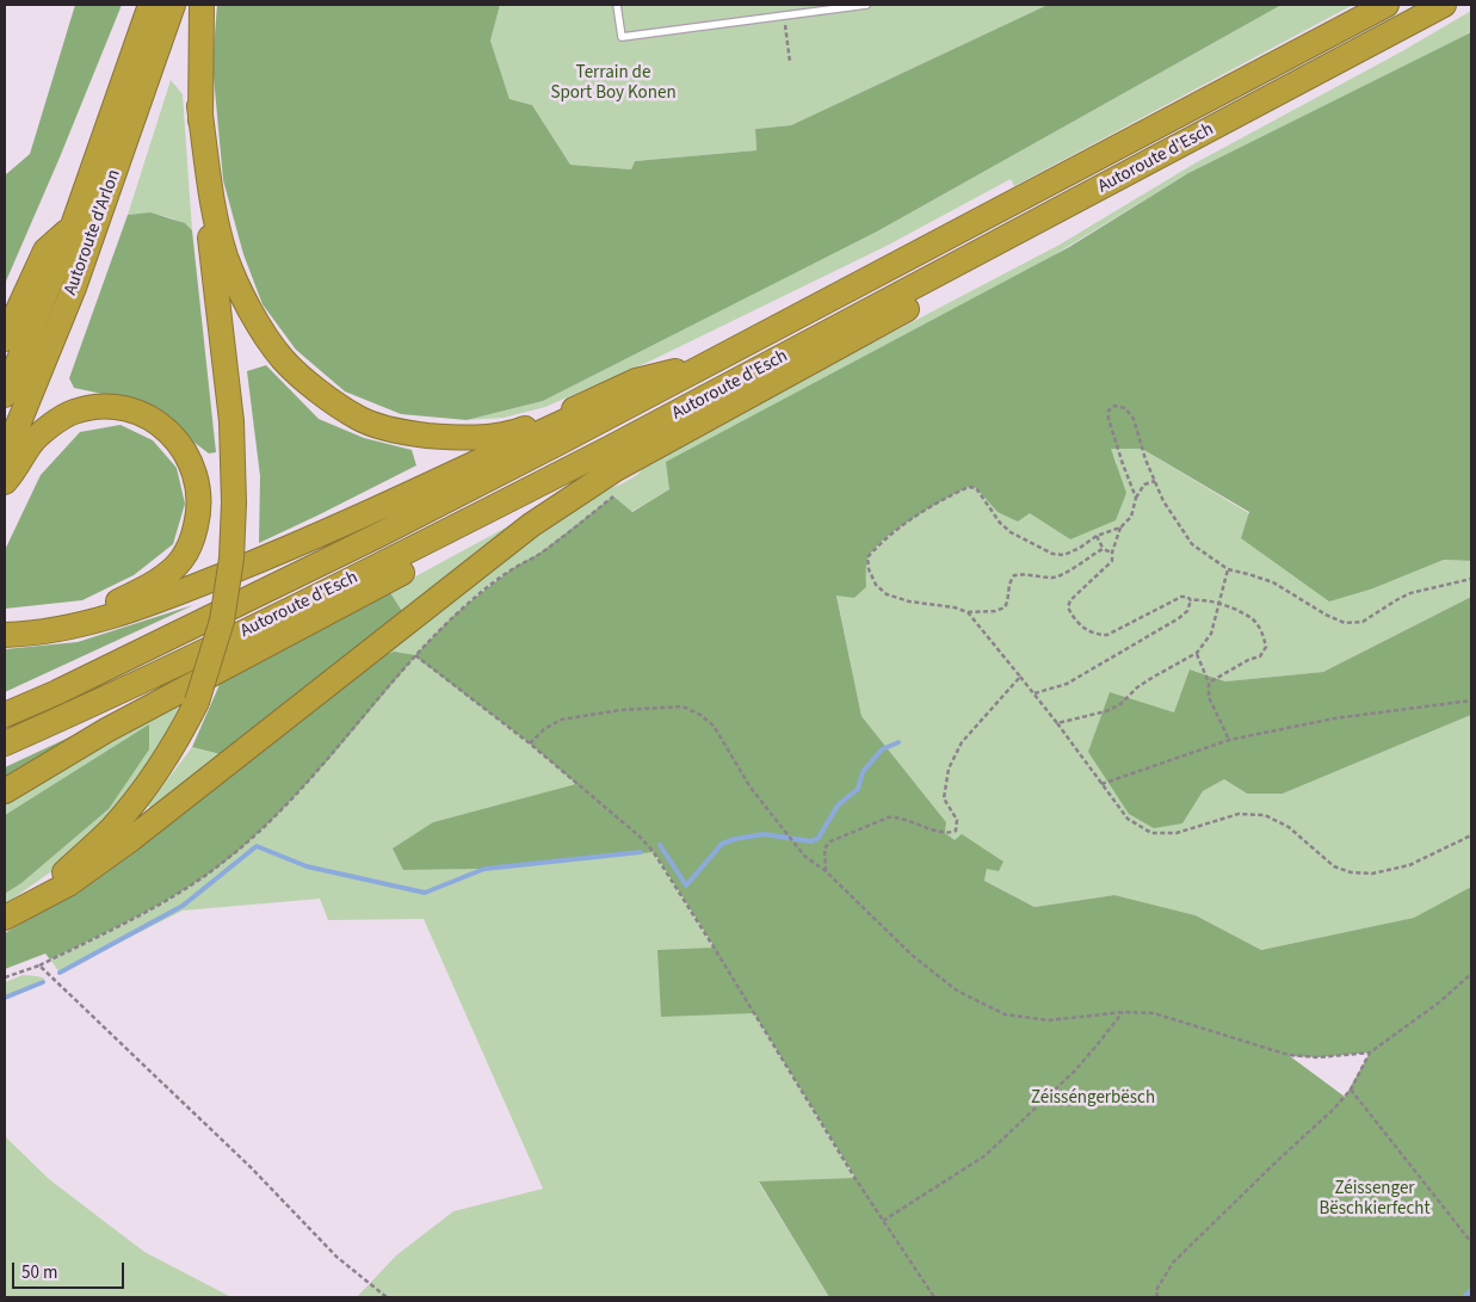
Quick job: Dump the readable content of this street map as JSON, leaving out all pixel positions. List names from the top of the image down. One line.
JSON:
{"streets":{"highway":["Autoroute d'Esch","Autoroute d'Arlon"]},"parks":["Terrain de Sport Boy Konen","Zéisséngerbësch","Zéissenger Bëschkierfecht"],"scale_bar":"50 m"}
